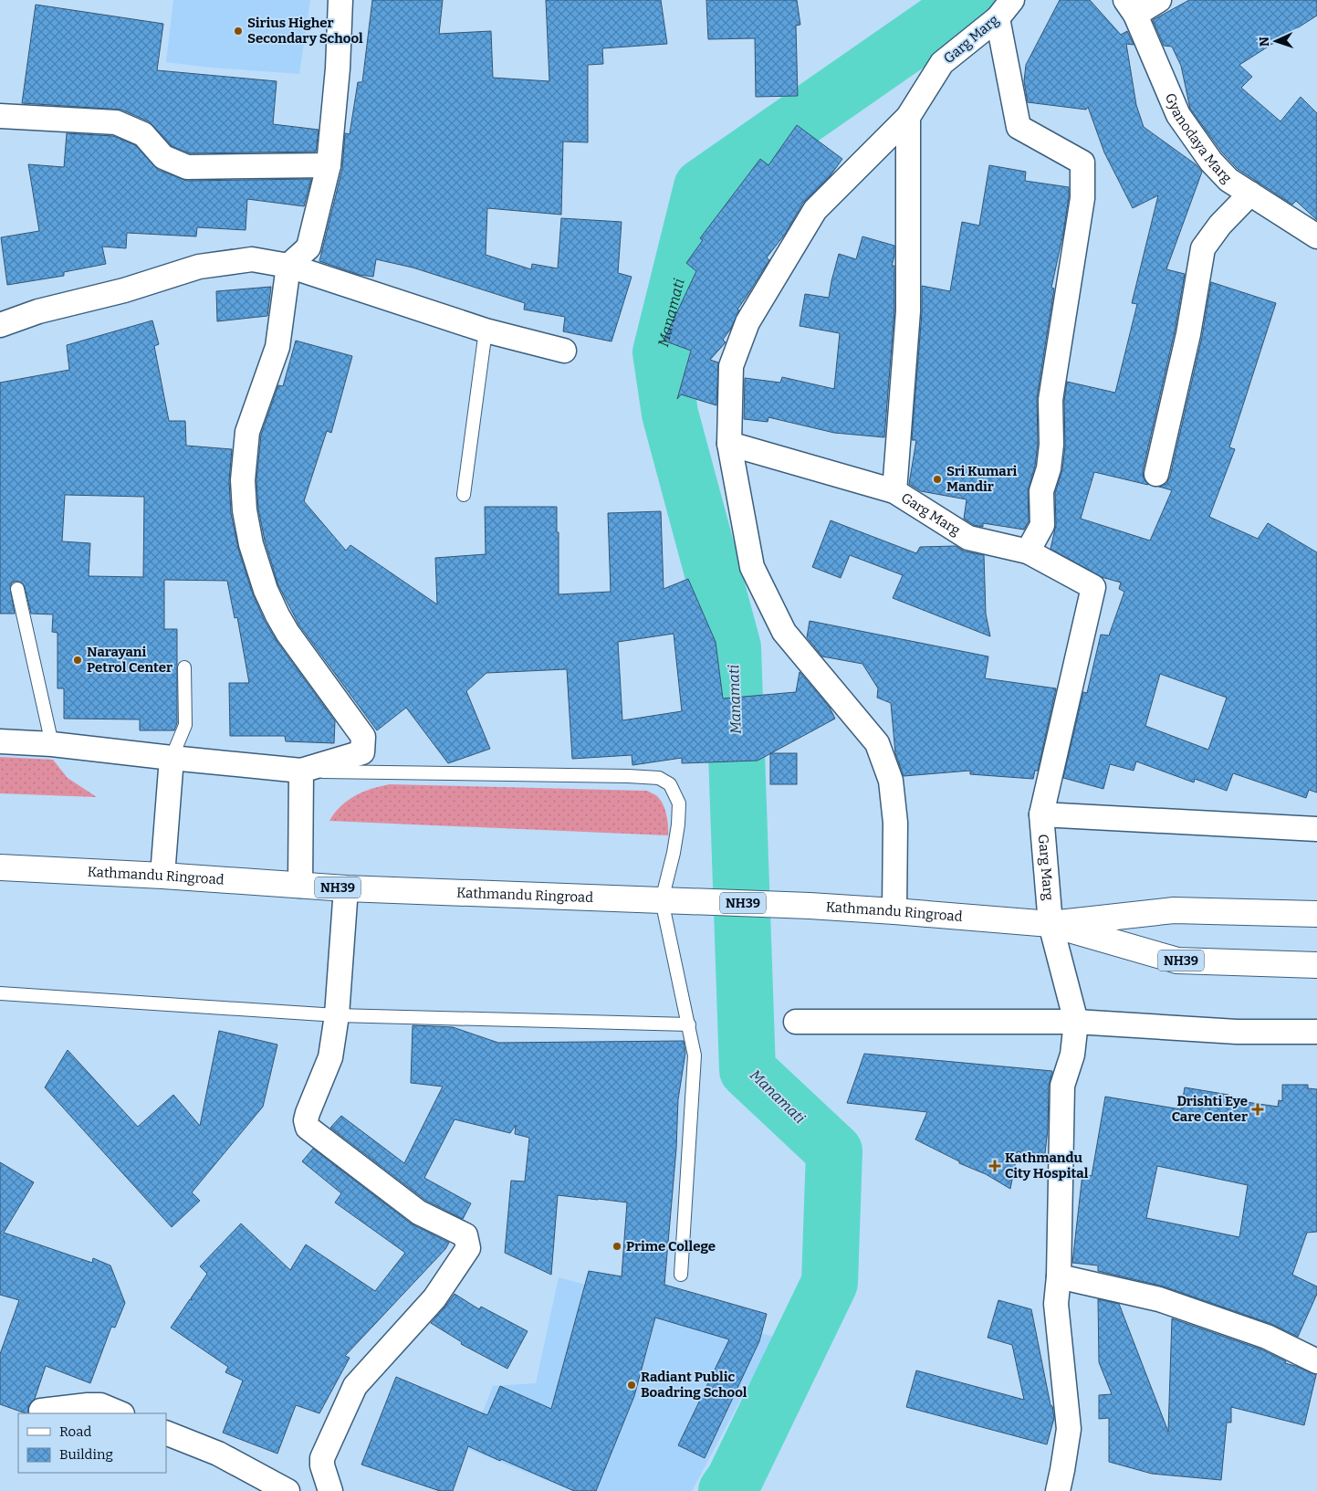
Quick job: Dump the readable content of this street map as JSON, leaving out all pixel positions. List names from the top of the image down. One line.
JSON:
{"streets":{"highway":["Kathmandu Ringroad","NH39"],"street":["Garg Marg","Gyanodaya Marg"]},"crossings":[["Garg Marg","Kathmandu Ringroad"]],"water":["Manamati"],"places":{"other":["Sirius Higher Secondary School","Sri Kumari Mandir","Narayani Petrol Center","Prime College","Radiant Public Boadring School"],"health":["Drishti Eye Care Center","Kathmandu City Hospital"]},"legend":["Road","Building"],"north":"left"}
